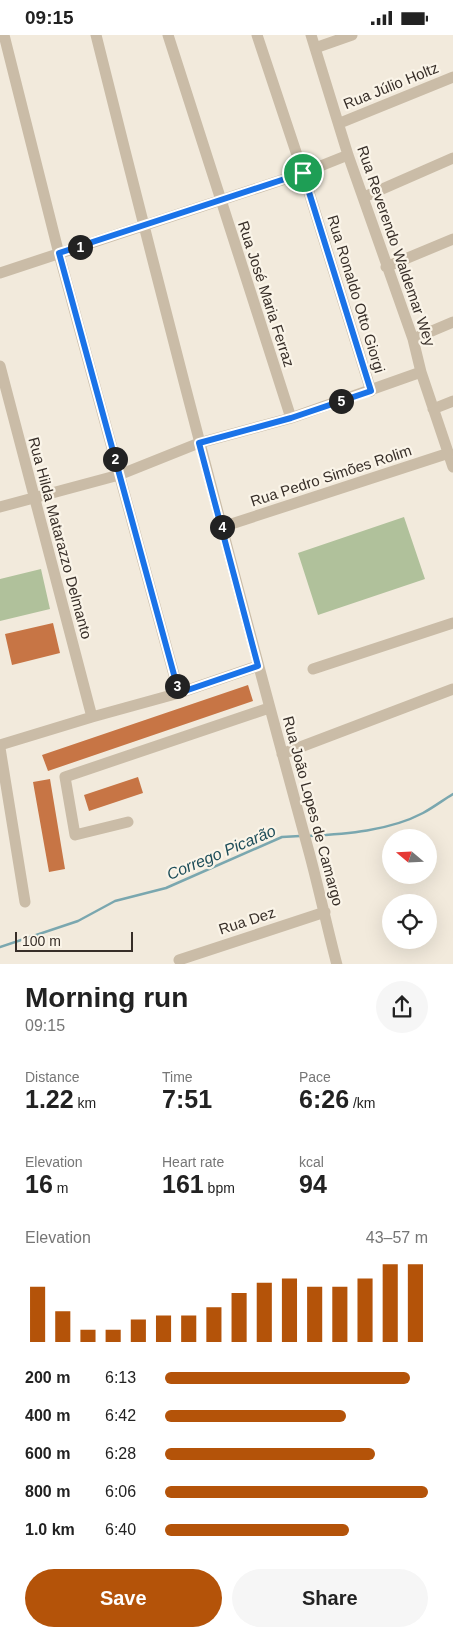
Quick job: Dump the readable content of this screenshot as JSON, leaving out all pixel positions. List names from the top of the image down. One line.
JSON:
{"streets":{"street":["Rua Júlio Holtz","Rua Reverendo Waldemar Wey","Rua José Maria Ferraz","Rua Ronaldo Otto Giorgi","Rua Pedro Simões Rolim","Rua Hilda Matarazzo Delmanto","Rua João Lopes de Camargo","Rua Dez"]},"crossings":[["Rua Júlio Holtz","Rua Reverendo Waldemar Wey"],["Rua Reverendo Waldemar Wey","Rua Pedro Simões Rolim"],["Rua Pedro Simões Rolim","Rua João Lopes de Camargo"],["Rua João Lopes de Camargo","Rua Dez"]],"water":["Corrego Picarão"],"scale_bar":"100 m","north":"left","page":{"status":"09:15","pins":["1","5","2","4","3"],"scale":"100 m","heading":["Morning run","09:15"],"stats":[["Distance","1.22 km"],["Time","7:51"],["Pace","6:26 /km"],["Elevation","16 m"],["Heart rate","161 bpm"],["kcal","94"]],"chart":["Elevation","43–57 m"],"list":[{"name":"200 m","note":"6:13"},{"name":"400 m","note":"6:42"},{"name":"600 m","note":"6:28"},{"name":"800 m","note":"6:06"},{"name":"1.0 km","note":"6:40"}],"buttons":["Save","Share"]}}
